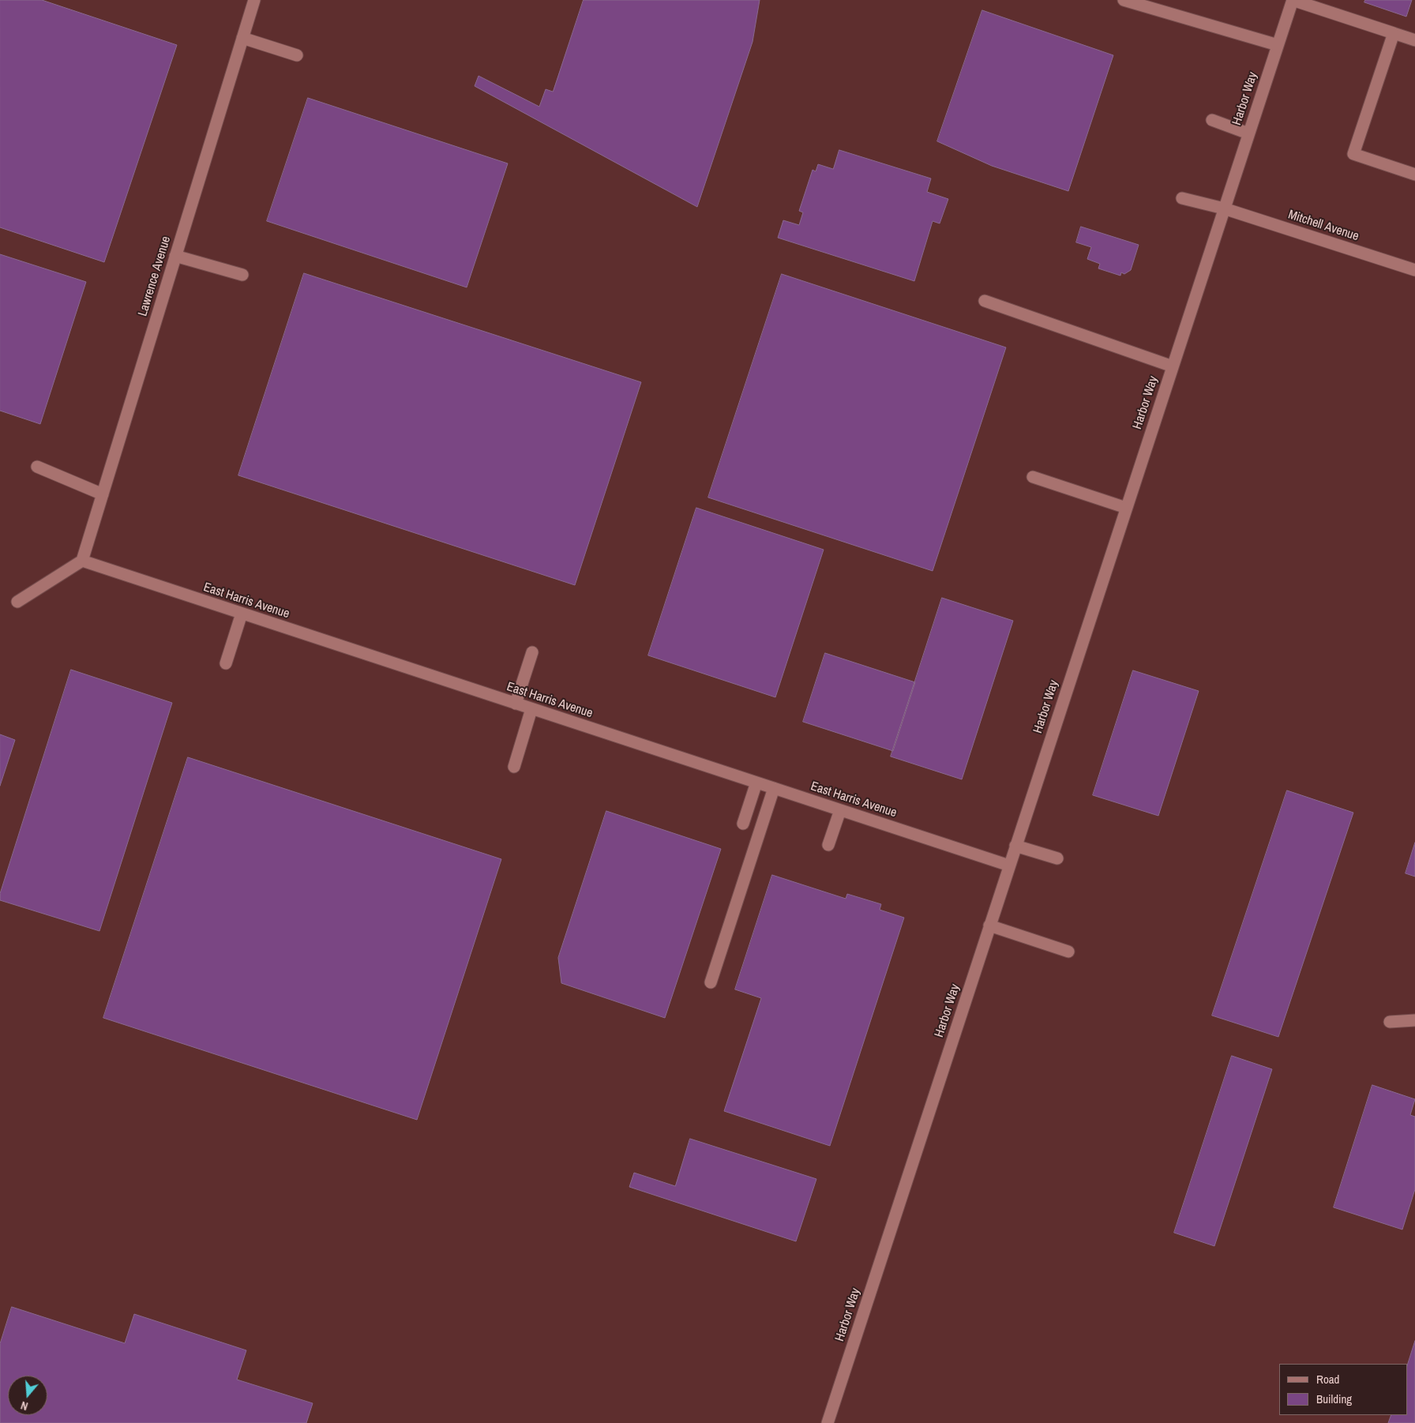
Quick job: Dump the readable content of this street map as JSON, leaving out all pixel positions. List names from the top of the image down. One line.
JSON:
{"streets":{"street":["Harbor Way","Mitchell Avenue","Lawrence Avenue","East Harris Avenue"]},"crossings":[["Harbor Way","Mitchell Avenue"],["Harbor Way","East Harris Avenue"],["Lawrence Avenue","East Harris Avenue"]],"legend":["Road","Building"],"north":"bottom"}
